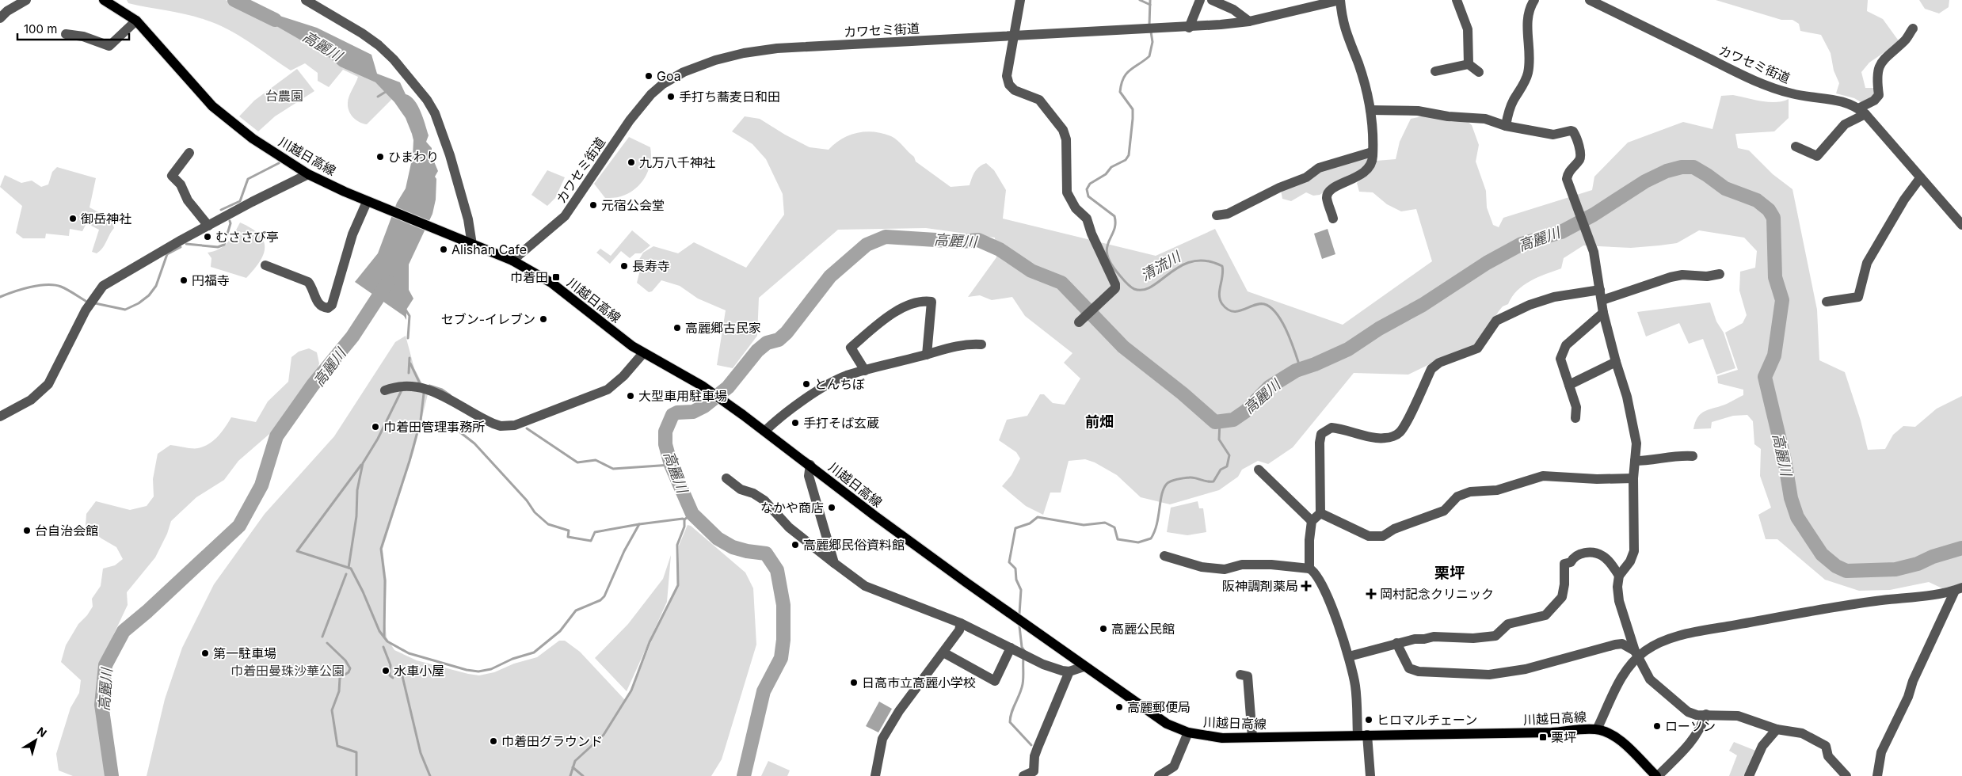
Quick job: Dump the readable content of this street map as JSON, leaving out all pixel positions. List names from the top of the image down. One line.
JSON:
{"streets":{"main road":["川越日高線"],"street":["カワセミ街道"]},"crossings":[["カワセミ街道","川越日高線"]],"districts":["前畑","栗坪"],"water":["高麗川","清流川"],"parks":["台農園","巾着田曼珠沙華公園"],"places":{"other":["Goa","手打ち蕎麦日和田","ひまわり","九万八千神社","元宿公会堂","御岳神社","むささび亭","Alishan Cafe","長寿寺","円福寺","セブン-イレブン","高麗郷古民家","とんちぼ","大型車用駐車場","手打そば玄蔵","巾着田管理事務所","なかや商店","台自治会館","高麗郷民俗資料館","高麗公民館","第一駐車場","水車小屋","日高市立高麗小学校","高麗郵便局","ヒロマルチェーン","ローソン","巾着田グラウンド"],"transit":["巾着田","栗坪"],"health":["阪神調剤薬局","岡村記念クリニック"]},"scale_bar":"100 m","north":"top right"}
